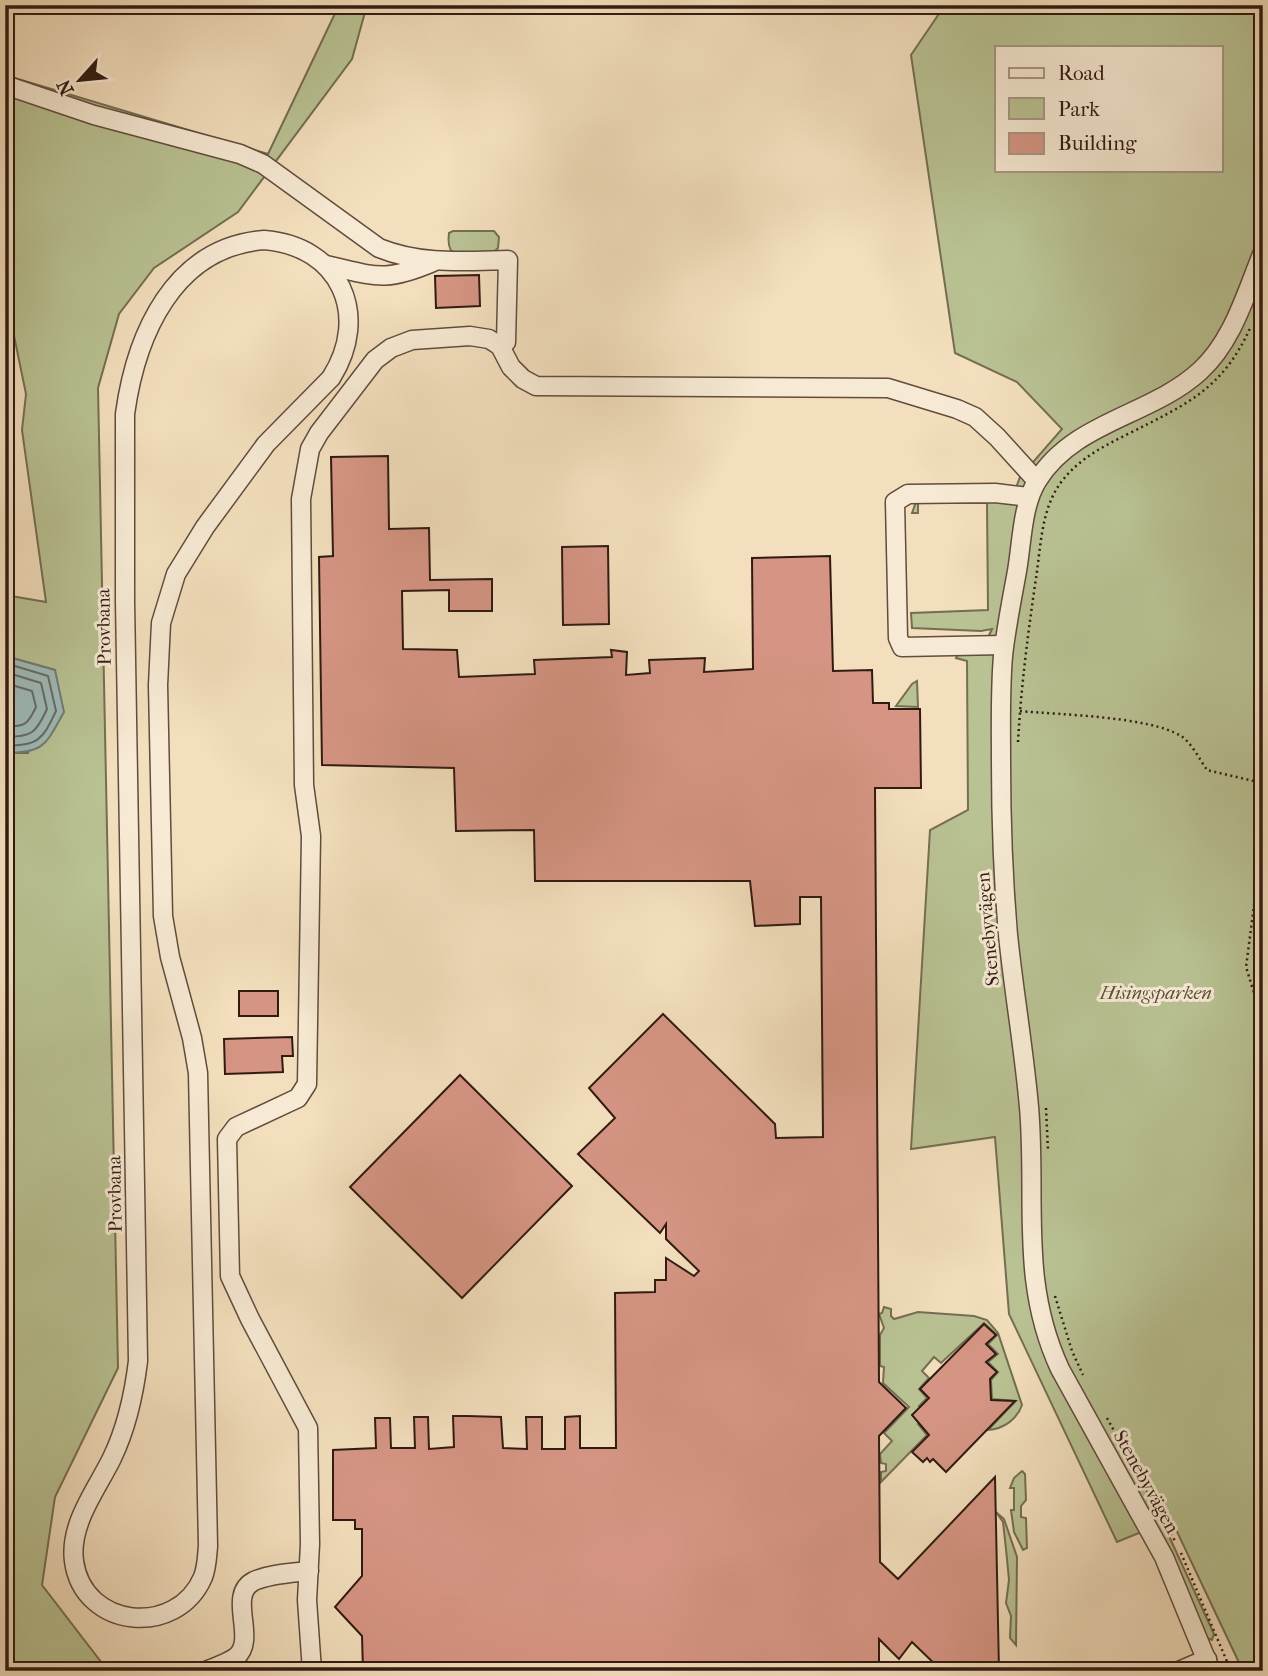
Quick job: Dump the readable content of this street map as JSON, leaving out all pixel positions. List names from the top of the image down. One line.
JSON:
{"streets":{"street":["Provbana","Stenebyvägen"]},"parks":["Hisingsparken"],"legend":["Road","Park","Building"],"north":"bottom left"}
